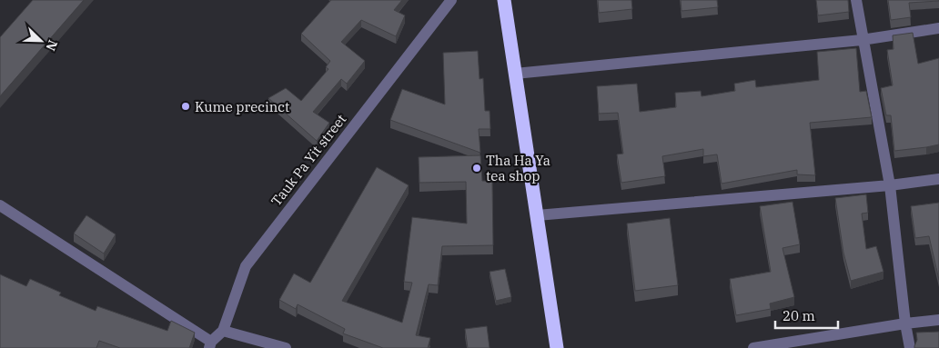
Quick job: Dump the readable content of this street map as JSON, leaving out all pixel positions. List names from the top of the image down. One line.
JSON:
{"streets":{"street":["Tauk Pa Yit street"]},"places":["Kume precinct","Tha Ha Ya tea shop"],"scale_bar":"20 m","north":"bottom right"}
